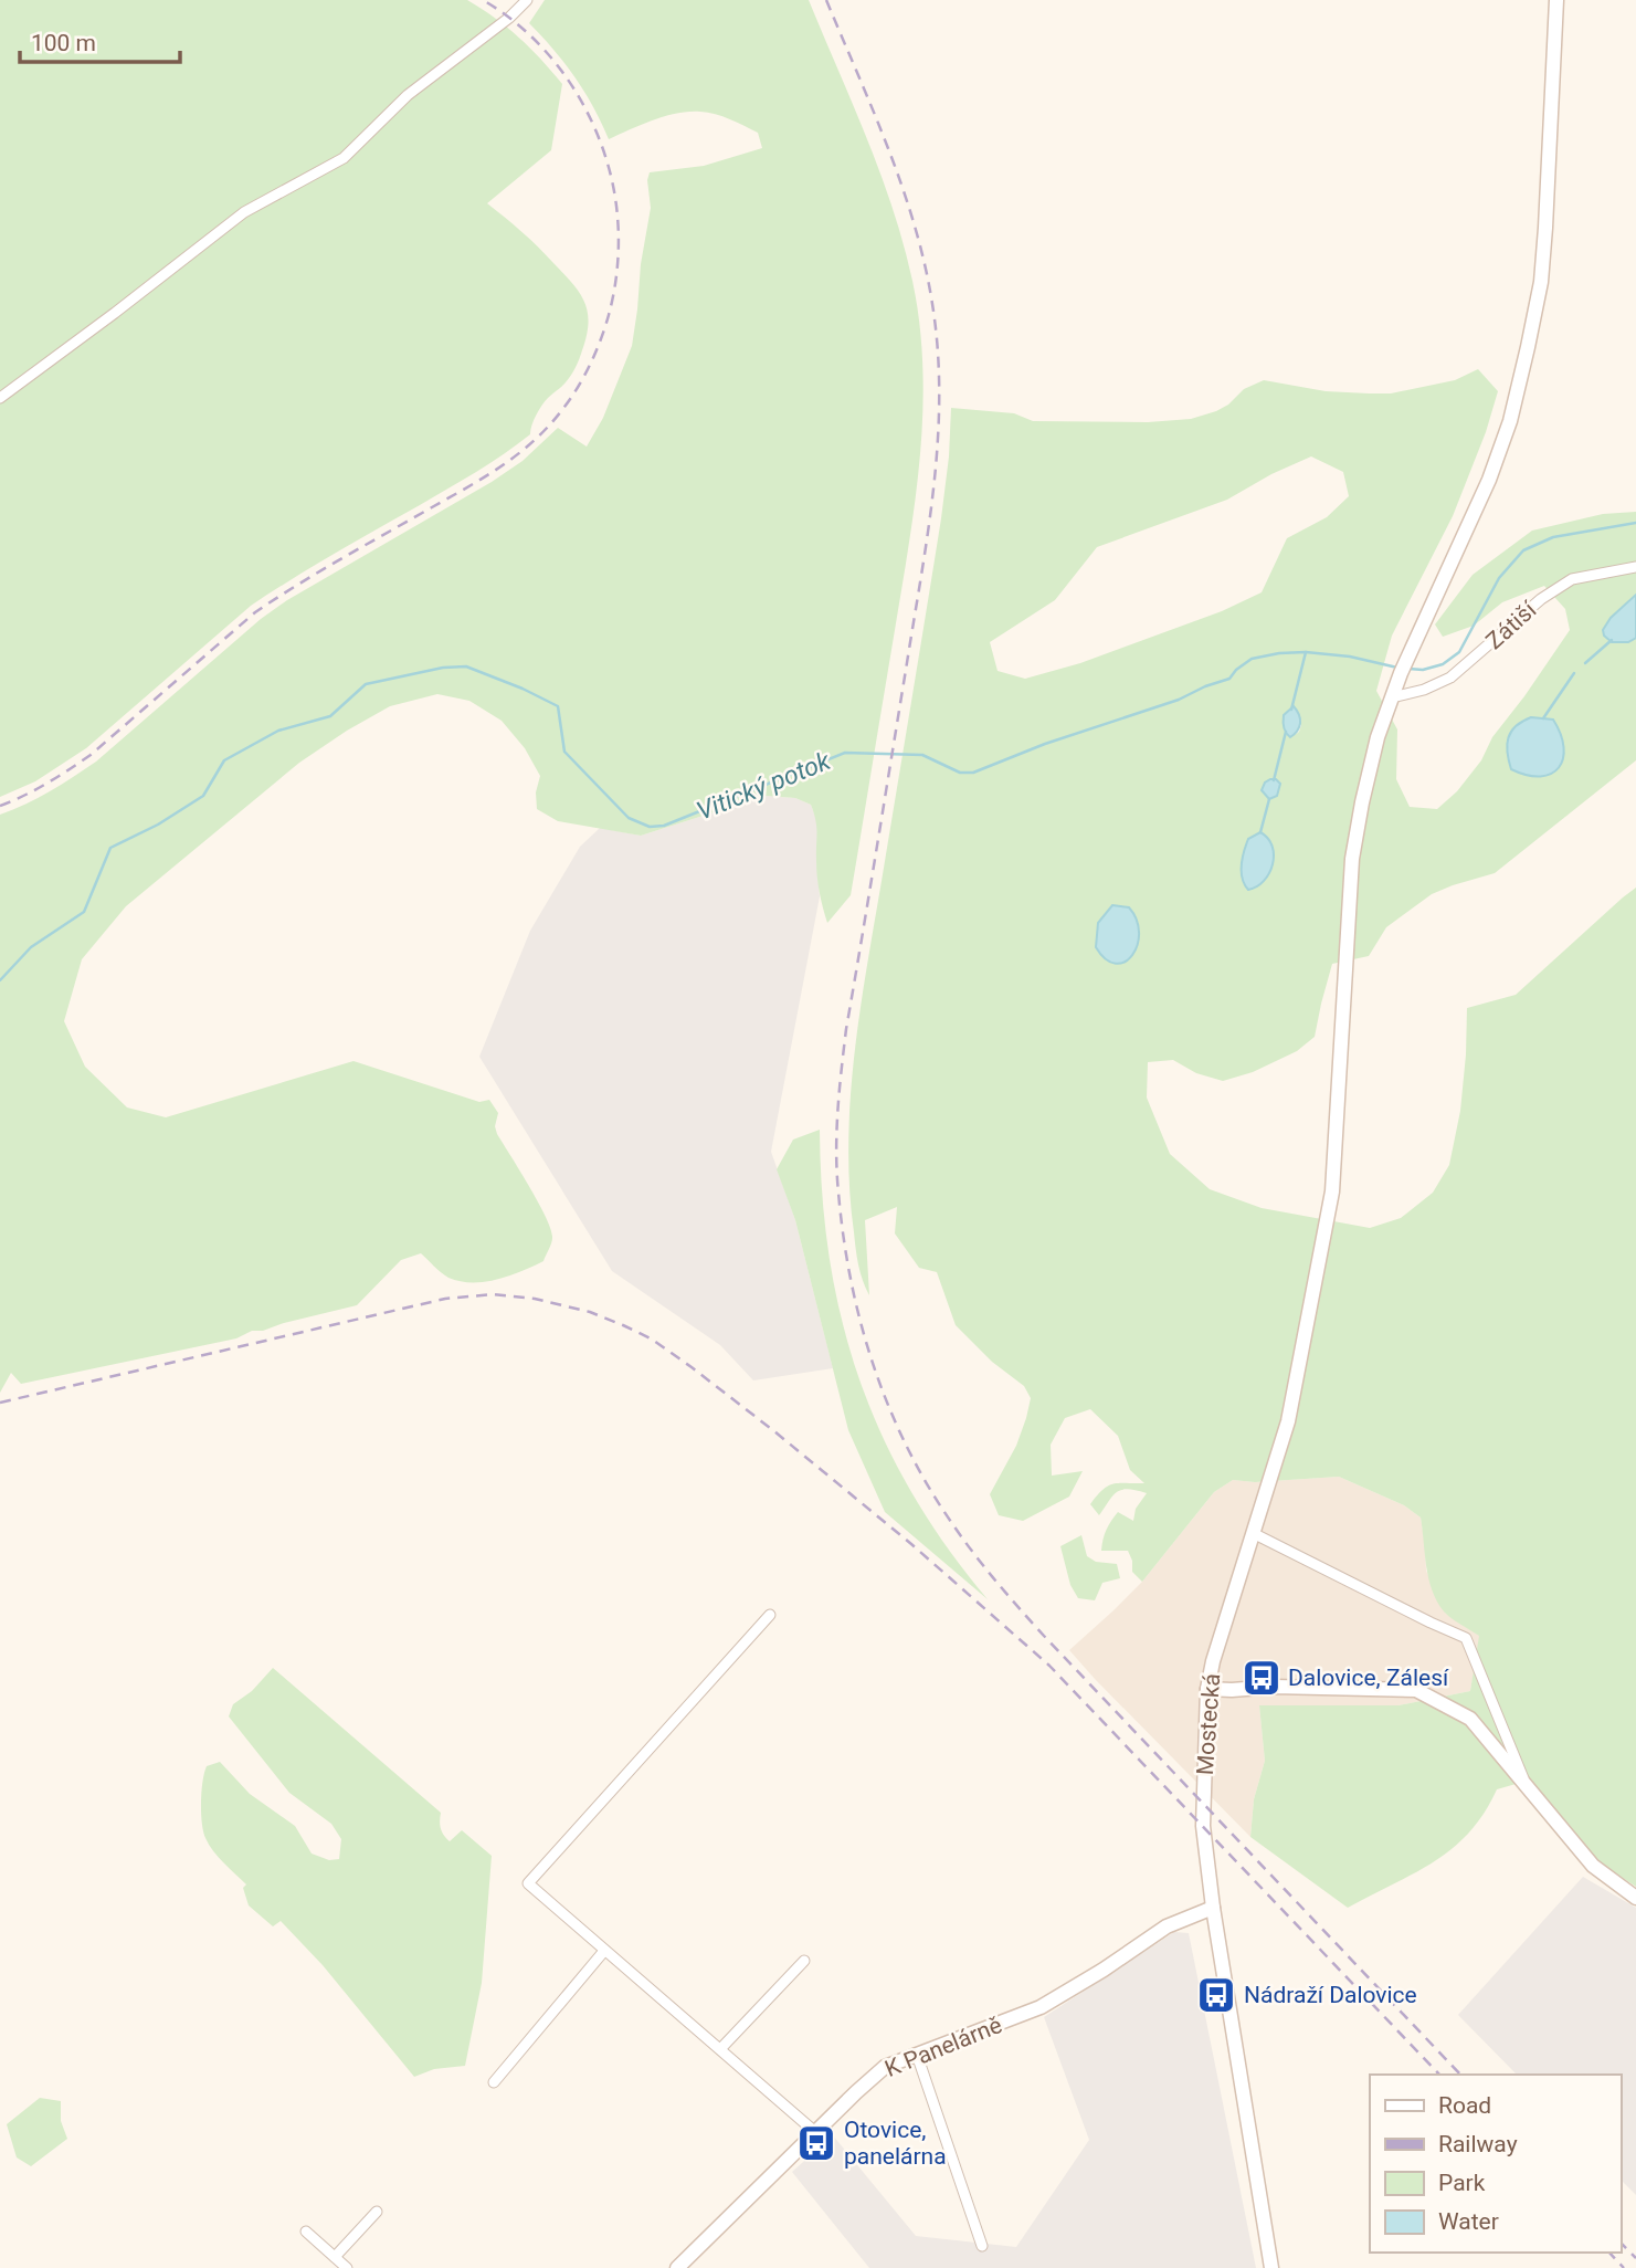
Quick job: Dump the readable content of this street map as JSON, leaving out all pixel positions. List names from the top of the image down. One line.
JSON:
{"streets":{"street":["Zátiší","Mostecká","K Panelárně"]},"crossings":[["Zátiší","Mostecká"],["Mostecká","K Panelárně"]],"water":["Vitický potok"],"places":{"bus stop":["Dalovice, Zálesí","Nádraží Dalovice","Otovice, panelárna"]},"legend":["Road","Railway","Park","Water"],"scale_bar":"100 m"}
